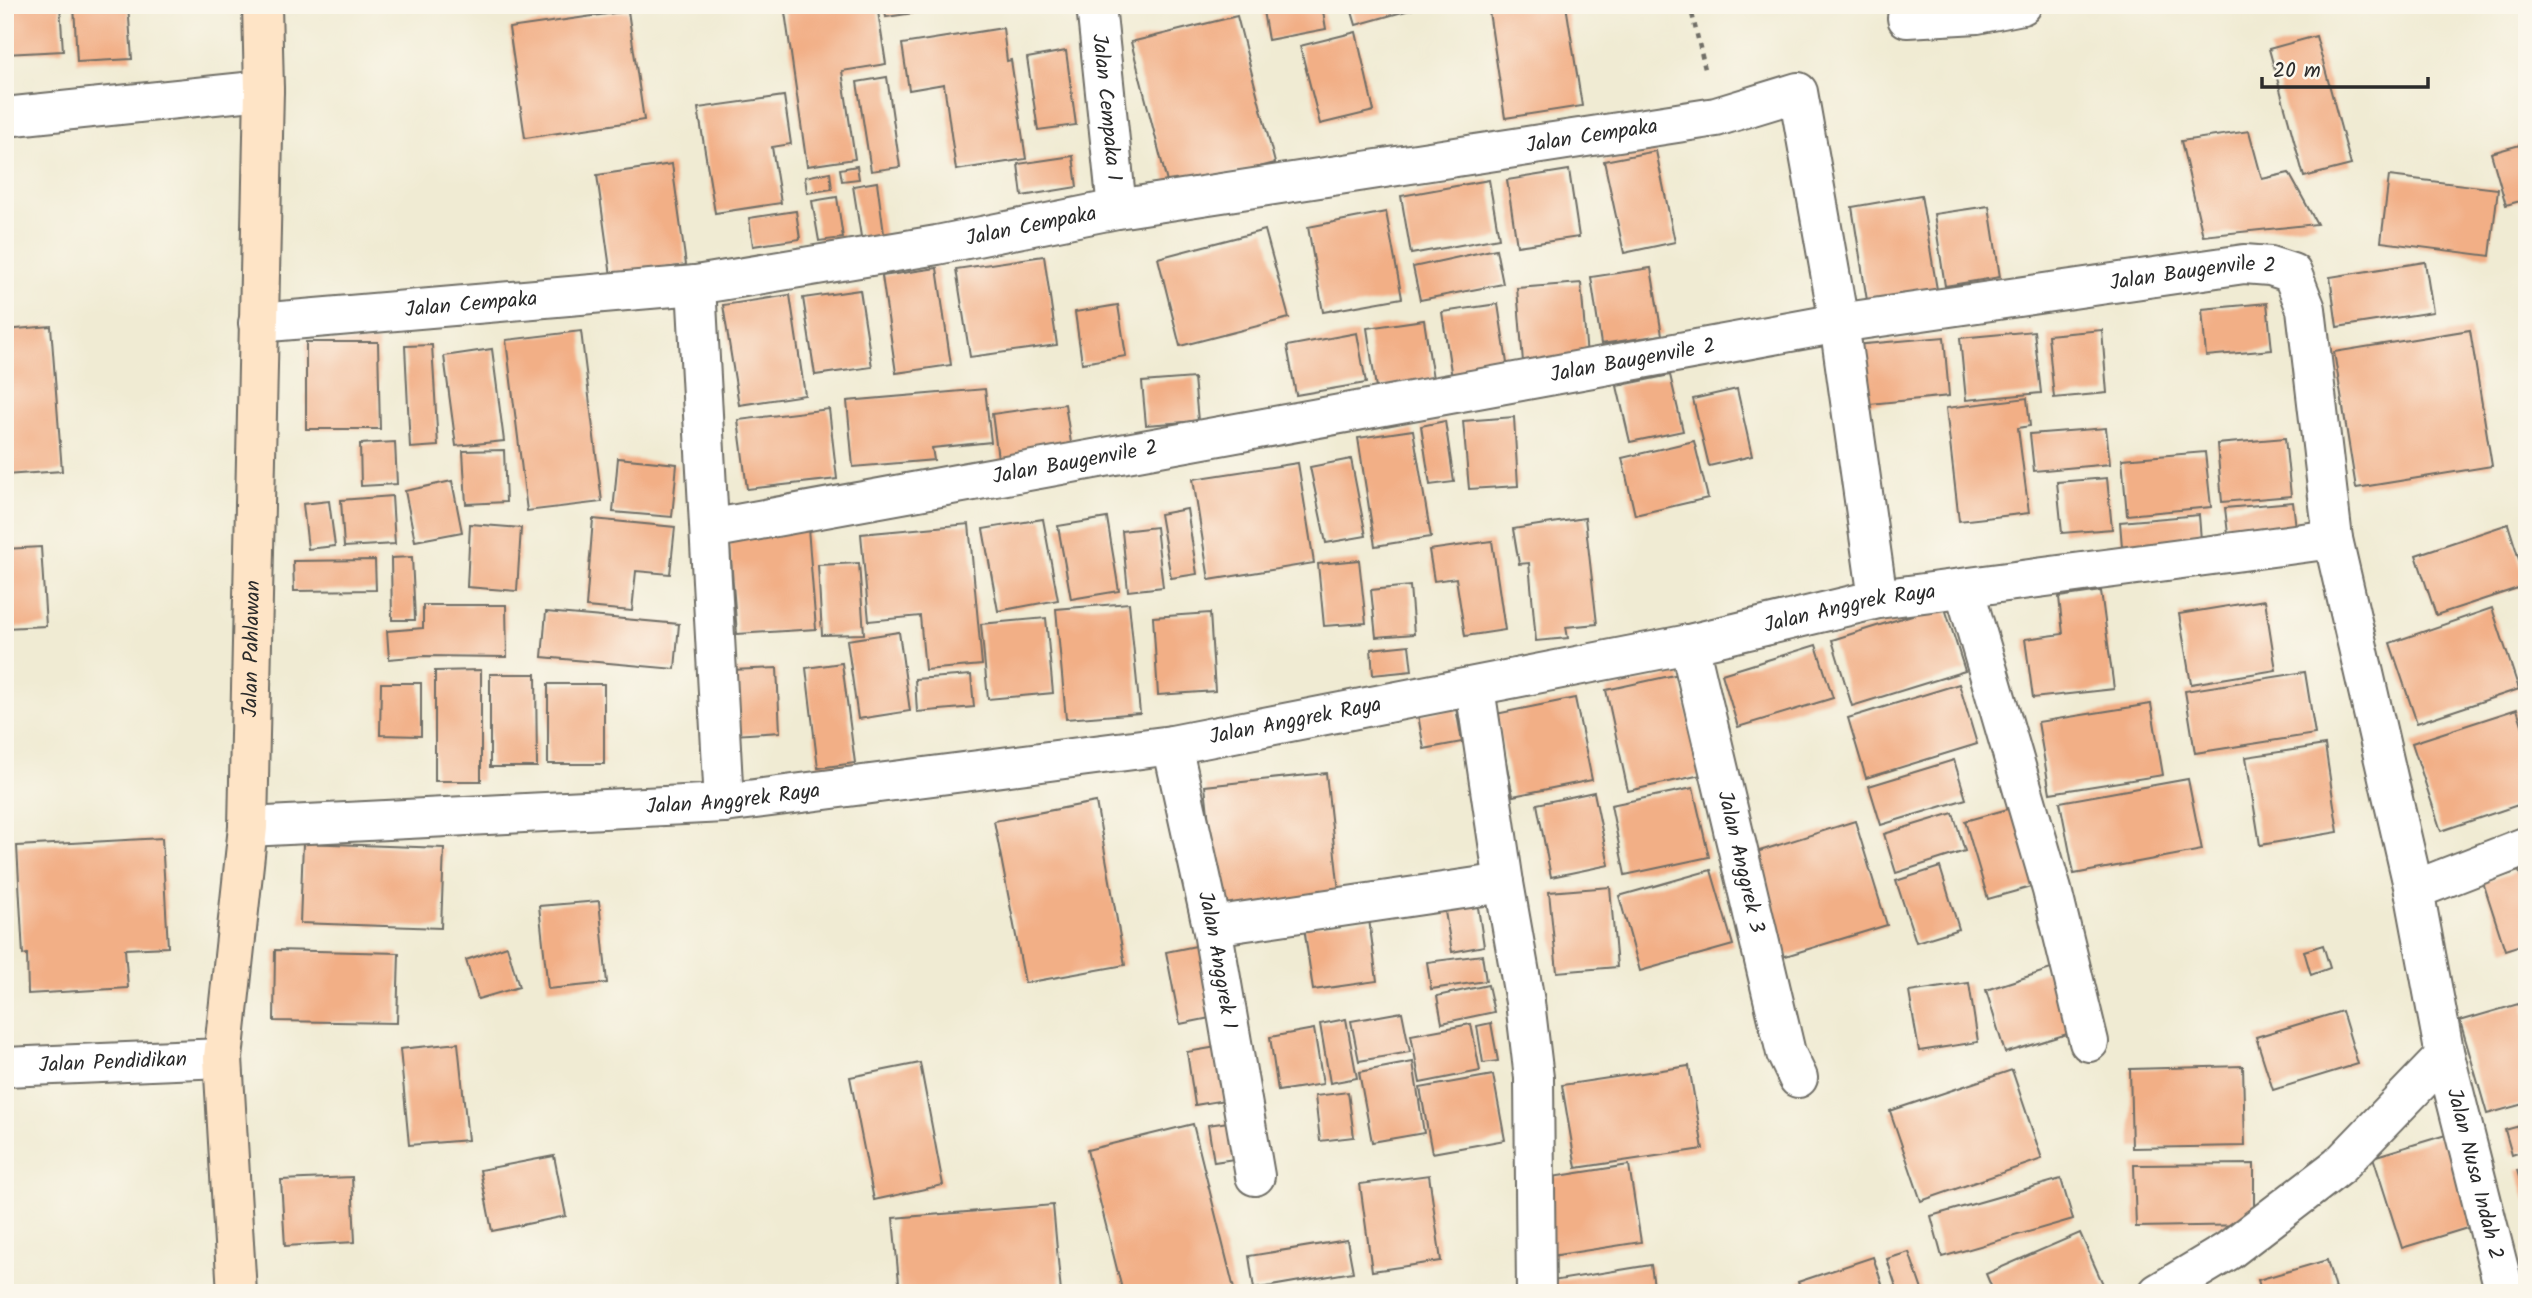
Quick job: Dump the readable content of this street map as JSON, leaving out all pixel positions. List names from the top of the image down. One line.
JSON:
{"streets":{"street":["Jalan Cempaka 1","Jalan Cempaka","Jalan Baugenvile 2","Jalan Anggrek Raya","Jalan Pahlawan","Jalan Anggrek 3","Jalan Anggrek 1","Jalan Pendidikan","Jalan Nusa Indah 2"]},"crossings":[["Jalan Cempaka 1","Jalan Cempaka"],["Jalan Cempaka","Jalan Baugenvile 2"],["Jalan Cempaka","Jalan Pahlawan"],["Jalan Baugenvile 2","Jalan Anggrek Raya"],["Jalan Baugenvile 2","Jalan Nusa Indah 2"],["Jalan Anggrek Raya","Jalan Pahlawan"],["Jalan Anggrek Raya","Jalan Anggrek 3"],["Jalan Anggrek Raya","Jalan Anggrek 1"],["Jalan Anggrek Raya","Jalan Nusa Indah 2"],["Jalan Pahlawan","Jalan Pendidikan"]],"scale_bar":"20 m"}
